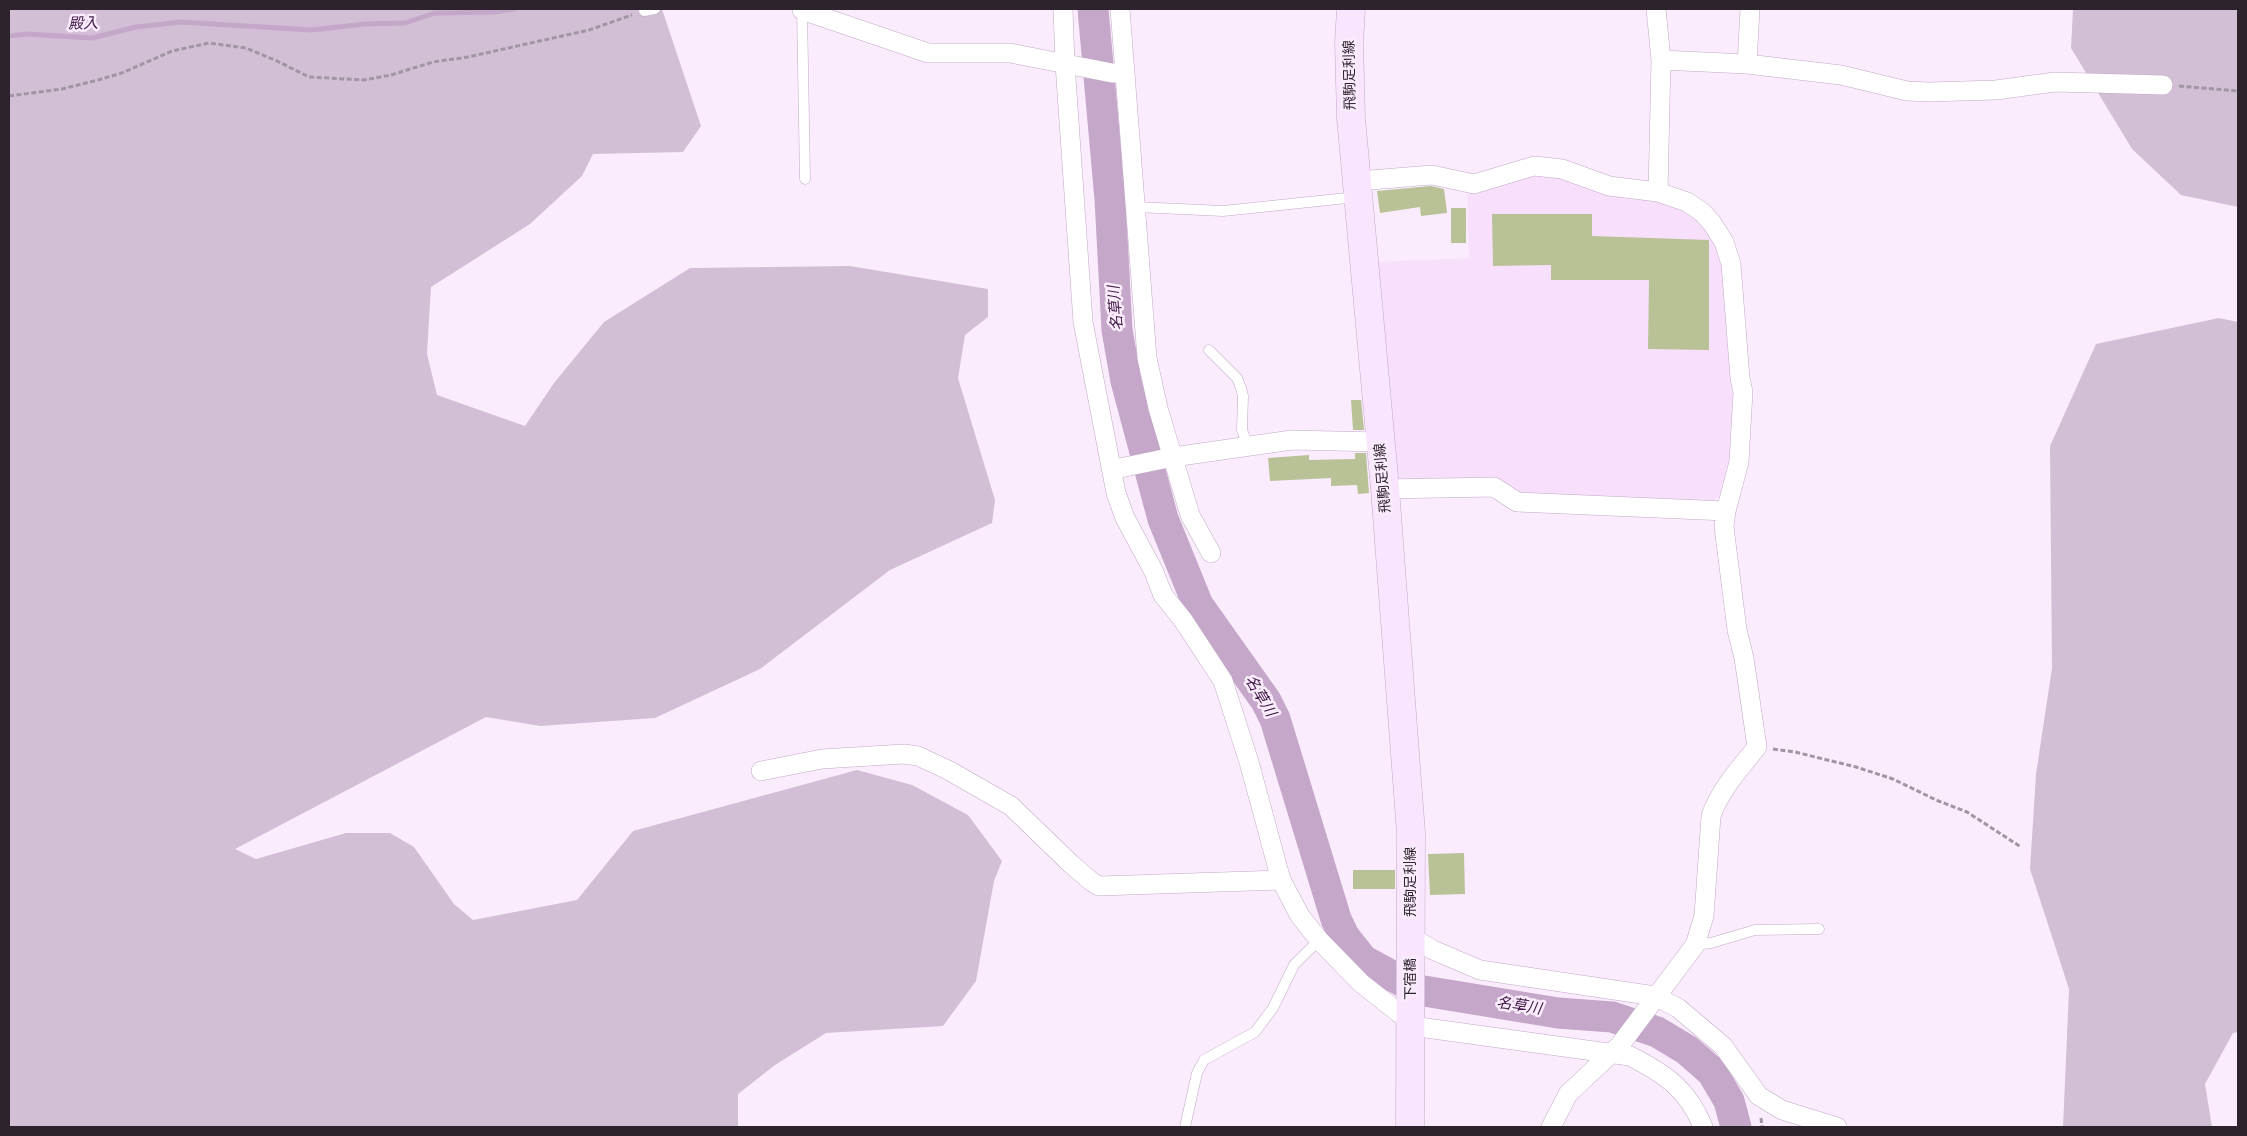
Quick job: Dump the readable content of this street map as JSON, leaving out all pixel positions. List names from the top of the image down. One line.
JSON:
{"streets":{"main road":["飛駒足利線","下宿橋"]},"crossings":[["飛駒足利線","下宿橋"]],"water":["殿入","名草川"]}
